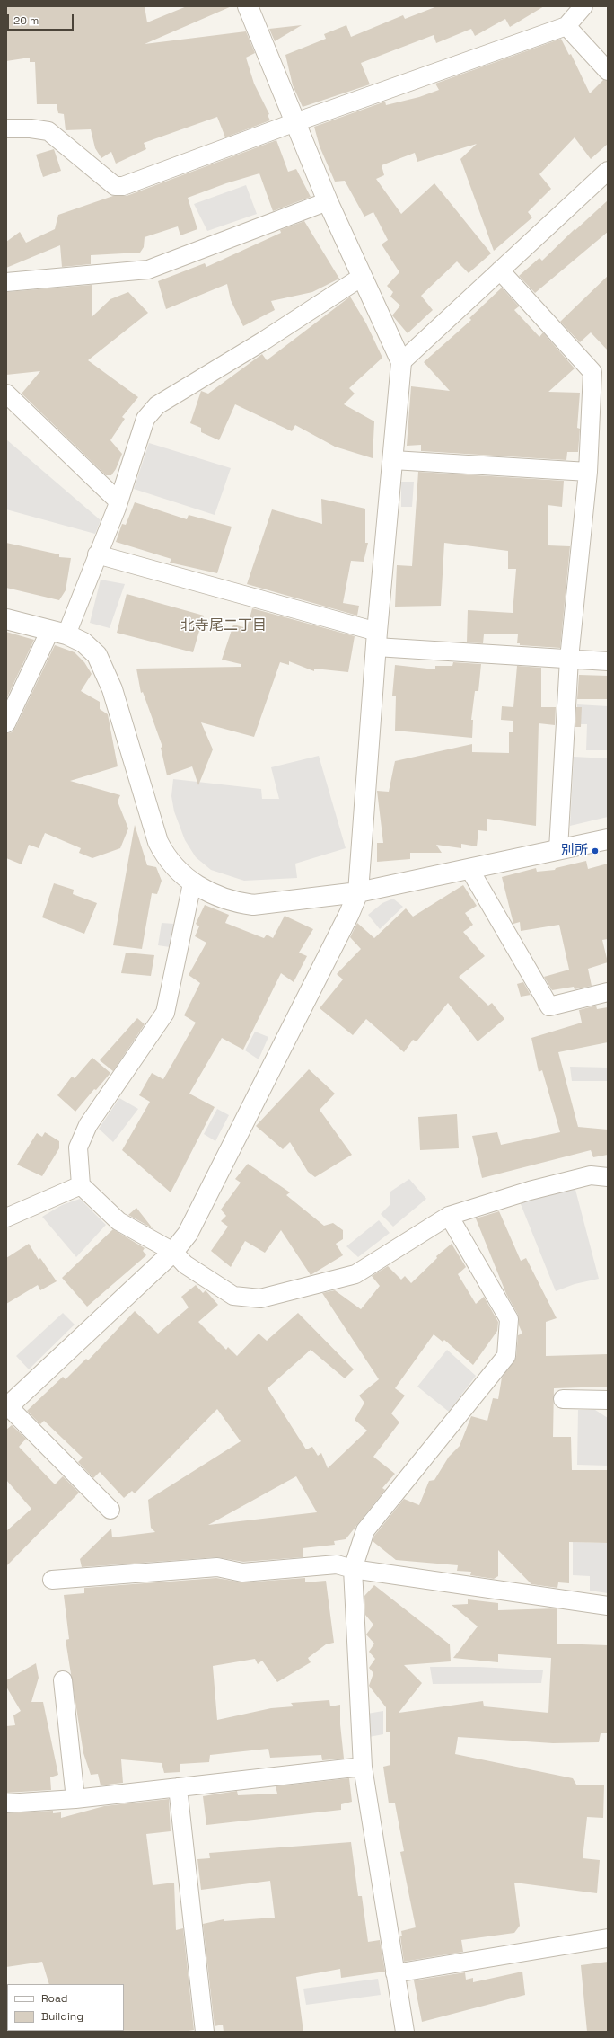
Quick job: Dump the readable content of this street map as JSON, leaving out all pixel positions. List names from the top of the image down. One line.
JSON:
{"districts":["北寺尾二丁目"],"places":["別所"],"legend":["Road","Building"],"scale_bar":"20 m"}
